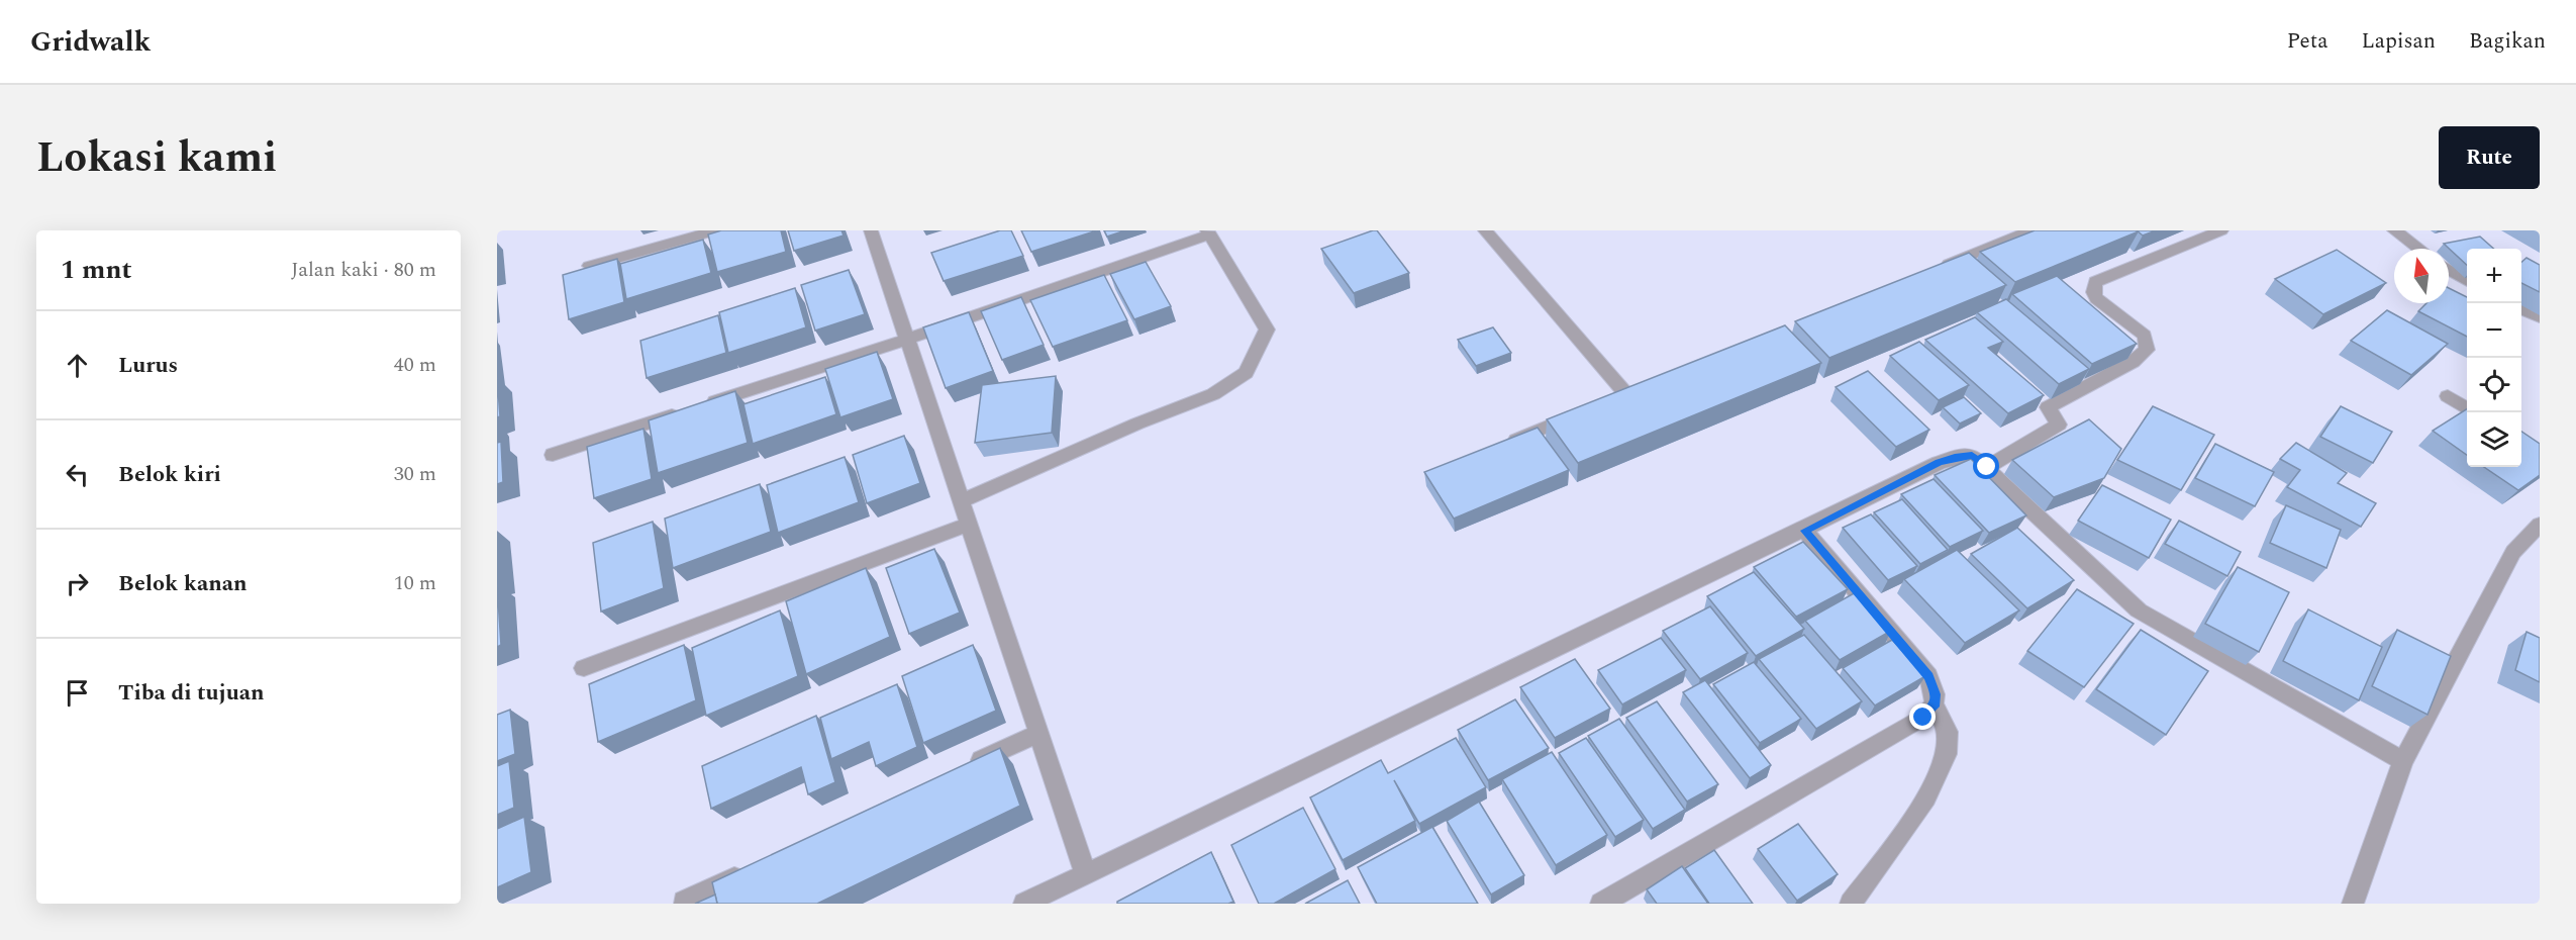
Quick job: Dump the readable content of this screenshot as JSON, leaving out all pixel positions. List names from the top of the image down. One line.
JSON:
{"north":"top","page":{"header":"Gridwalk","nav":["Peta","Lapisan","Bagikan"],"title":"Lokasi kami","buttons":"Rute","heading":["1 mnt","Jalan kaki · 80 m"],"map_buttons":["+","−"],"list":[["Lurus","40 m"],["Belok kiri","30 m"],["Belok kanan","10 m"],"Tiba di tujuan"]}}
